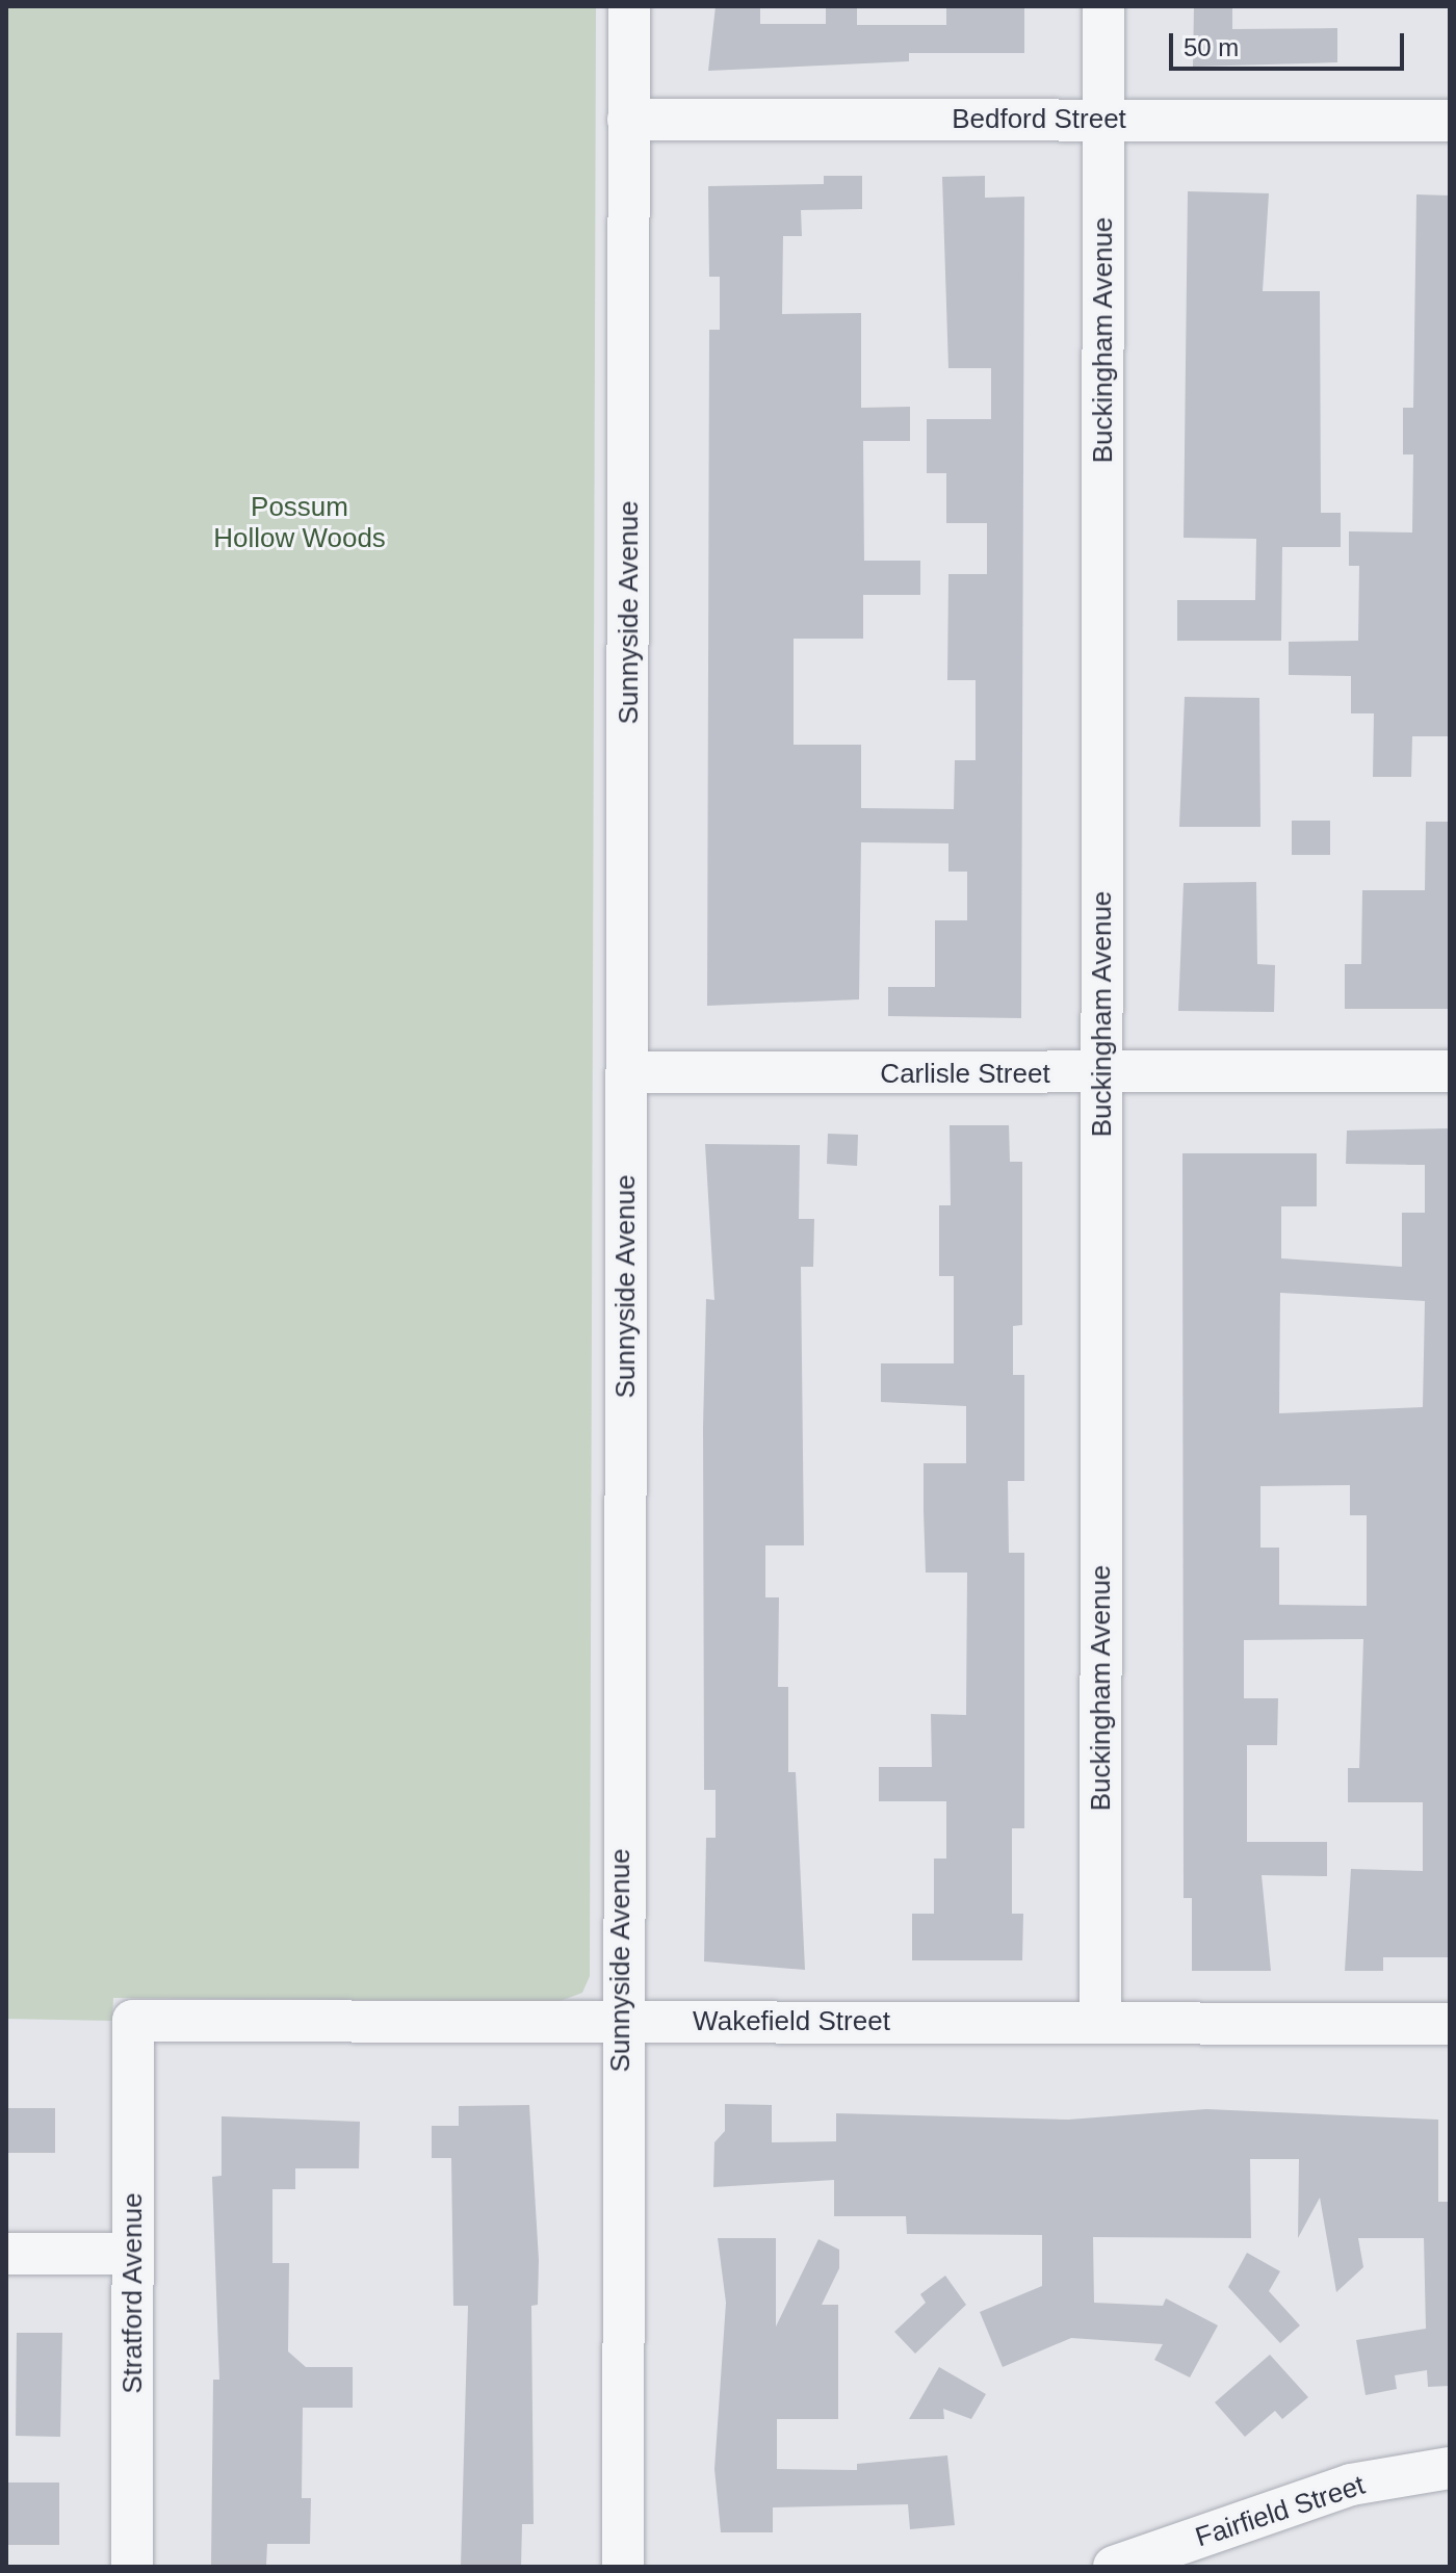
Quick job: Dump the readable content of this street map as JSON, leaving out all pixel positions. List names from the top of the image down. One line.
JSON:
{"streets":{"street":["Bedford Street","Buckingham Avenue","Sunnyside Avenue","Carlisle Street","Wakefield Street","Stratford Avenue","Fairfield Street"]},"crossings":[["Bedford Street","Buckingham Avenue"],["Bedford Street","Sunnyside Avenue"],["Buckingham Avenue","Carlisle Street"],["Buckingham Avenue","Wakefield Street"],["Sunnyside Avenue","Carlisle Street"],["Sunnyside Avenue","Wakefield Street"],["Wakefield Street","Stratford Avenue"]],"parks":["Possum Hollow Woods"],"scale_bar":"50 m"}
